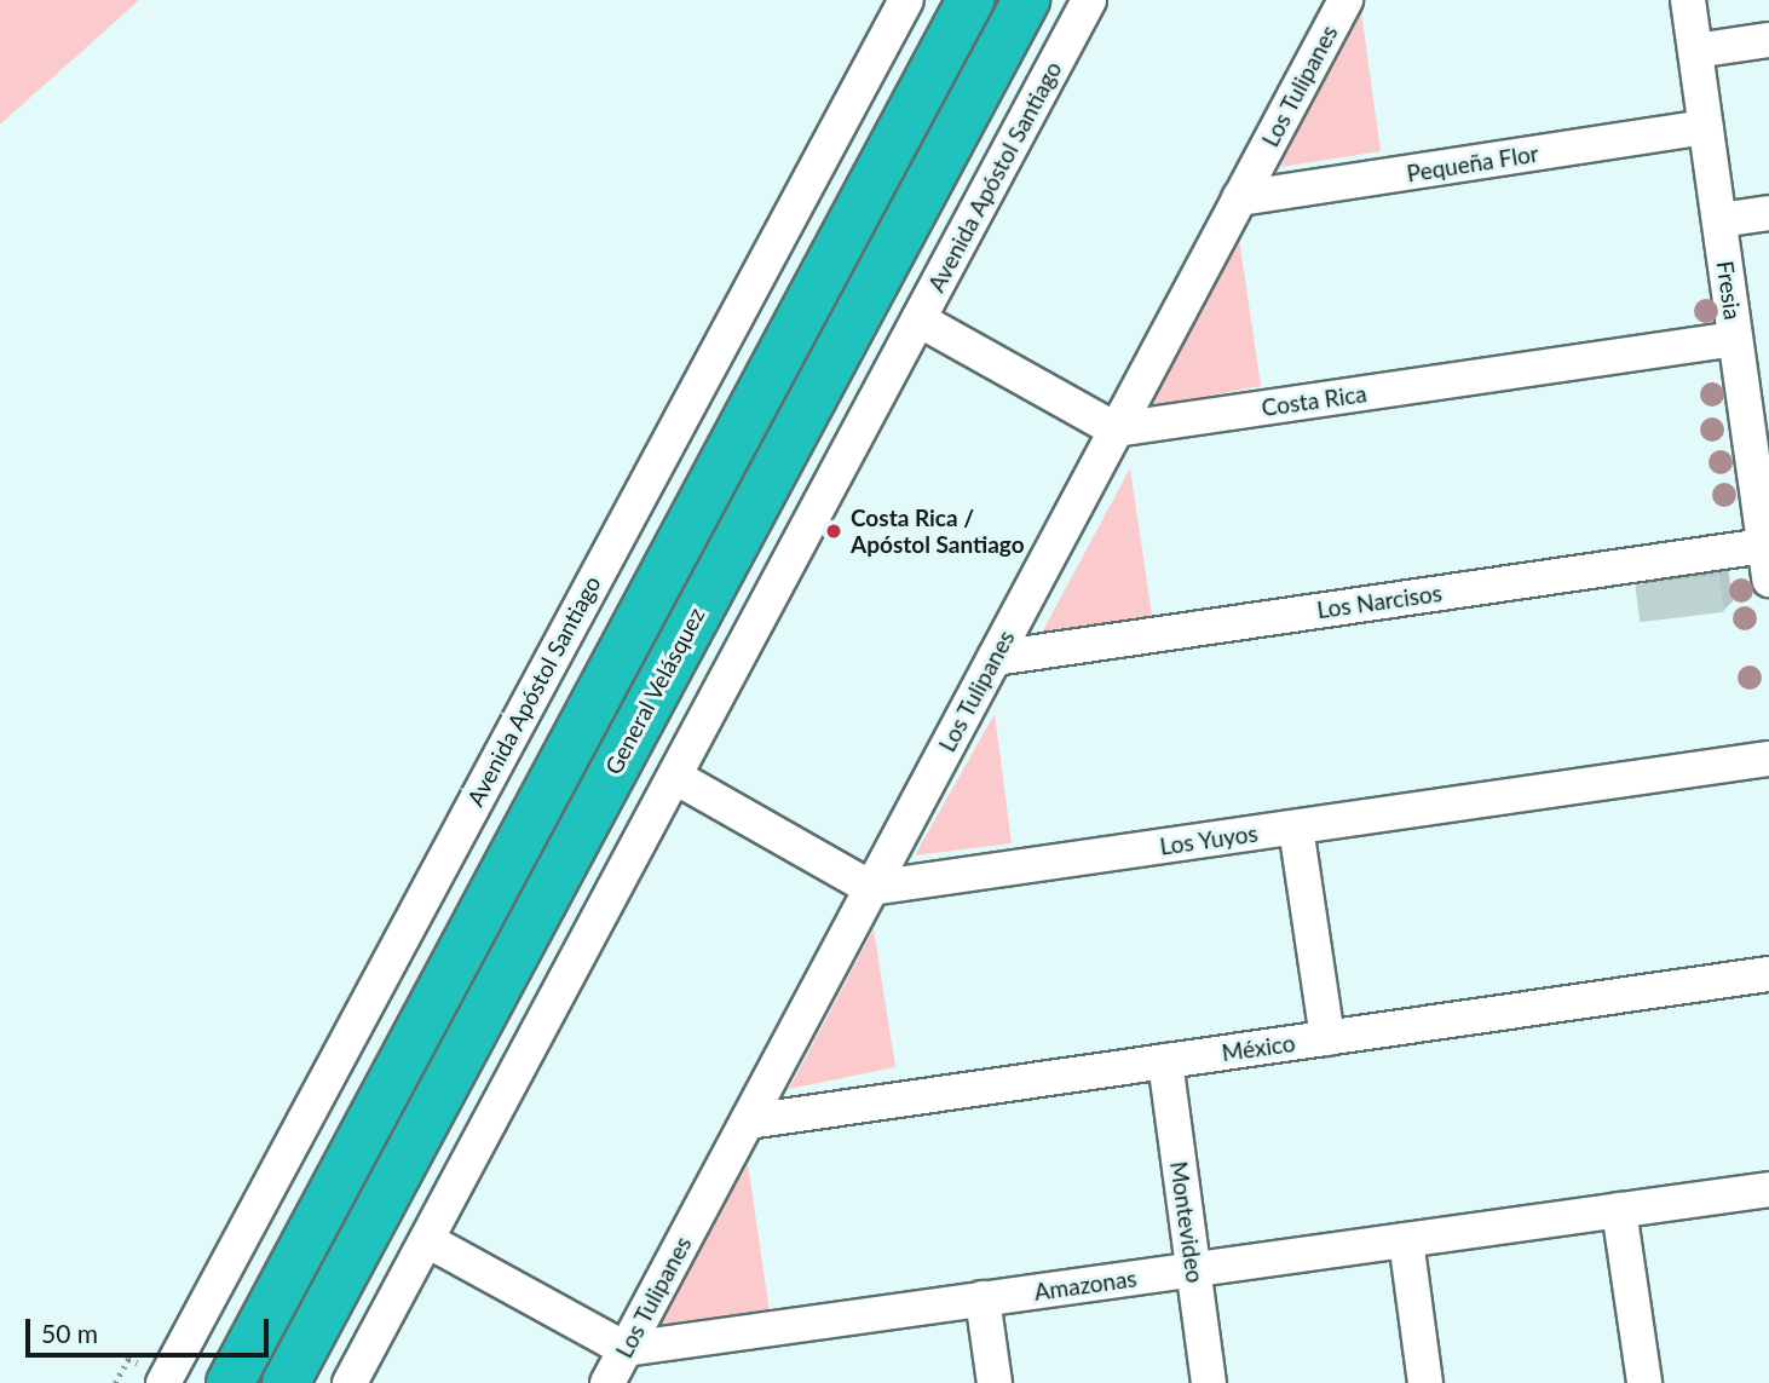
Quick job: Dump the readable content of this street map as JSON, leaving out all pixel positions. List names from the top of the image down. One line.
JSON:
{"streets":{"highway":["General Velásquez"],"street":["Los Tulipanes","Pequeña Flor","Avenida Apóstol Santiago","Fresia","Costa Rica","Los Narcisos","Los Yuyos","México","Montevideo","Amazonas"]},"crossings":[["Los Tulipanes","Pequeña Flor"],["Los Tulipanes","Costa Rica"],["Los Tulipanes","Los Narcisos"],["Los Tulipanes","Los Yuyos"],["Los Tulipanes","México"],["Los Tulipanes","Amazonas"],["Pequeña Flor","Fresia"],["Fresia","Costa Rica"],["Fresia","Los Narcisos"],["México","Montevideo"],["Montevideo","Amazonas"]],"places":["Costa Rica / Apóstol Santiago"],"scale_bar":"50 m"}
